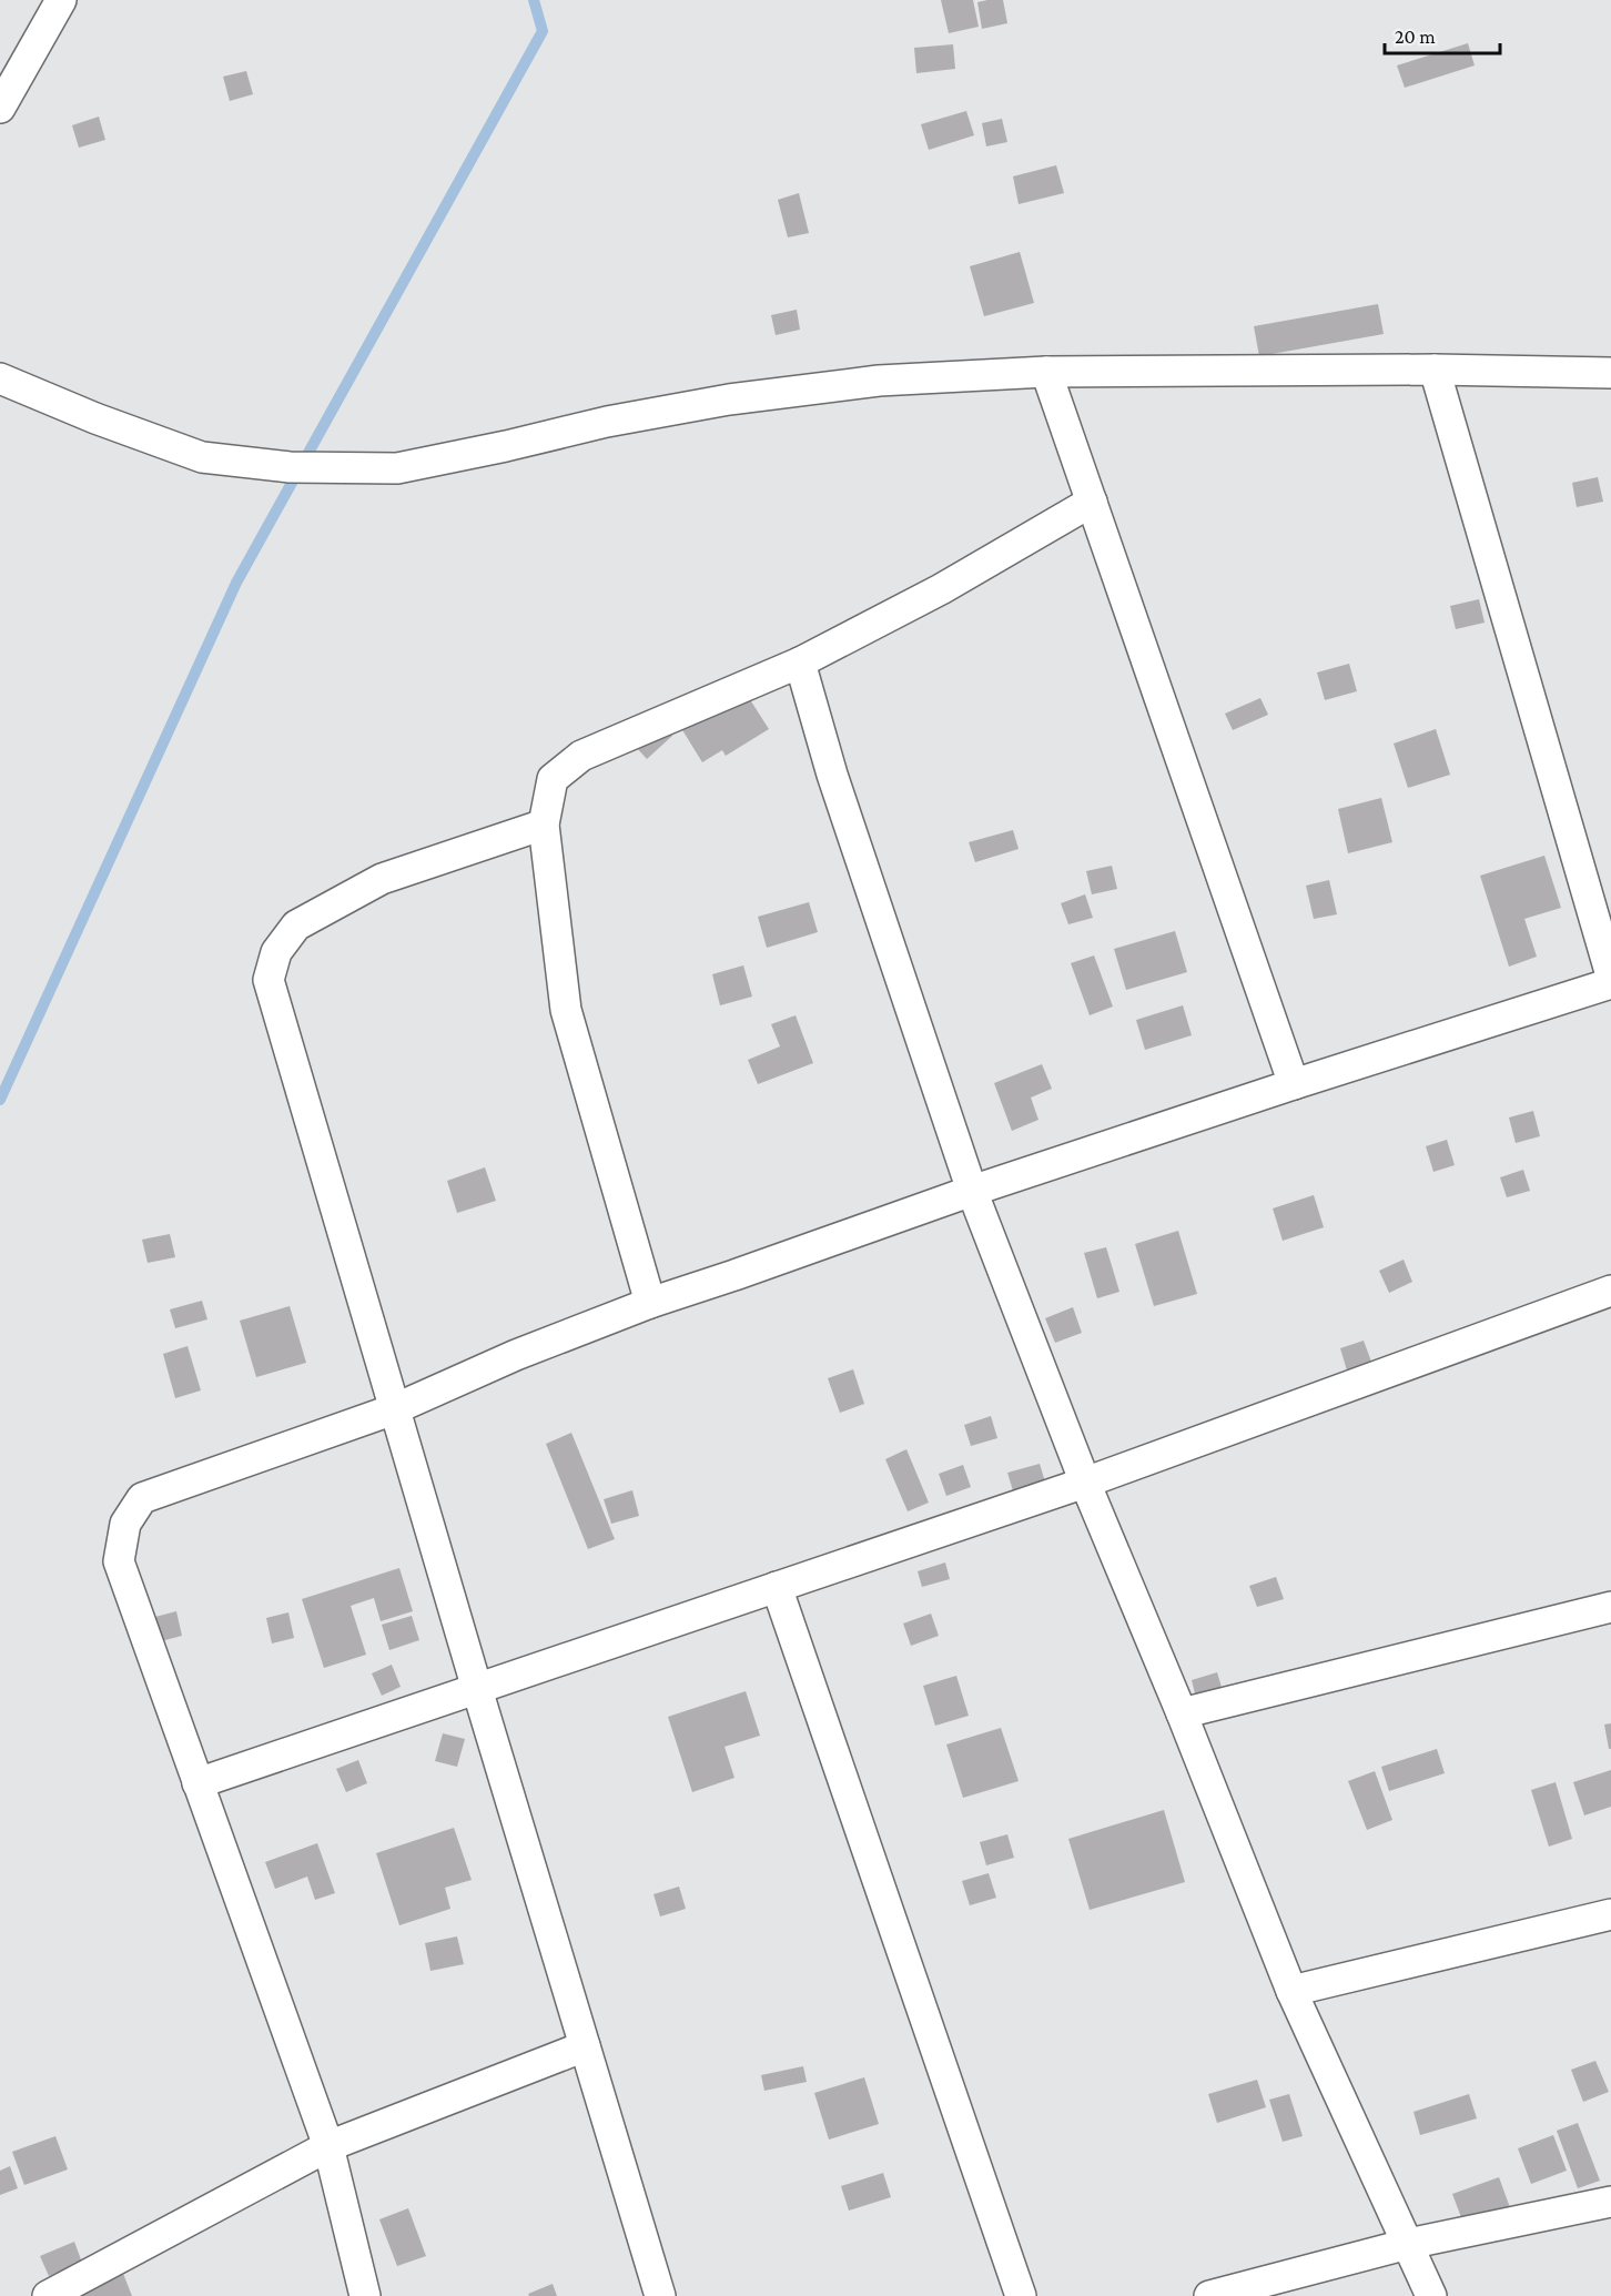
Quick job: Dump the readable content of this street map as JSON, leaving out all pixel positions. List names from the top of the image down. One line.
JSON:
{"scale_bar":"20 m"}
